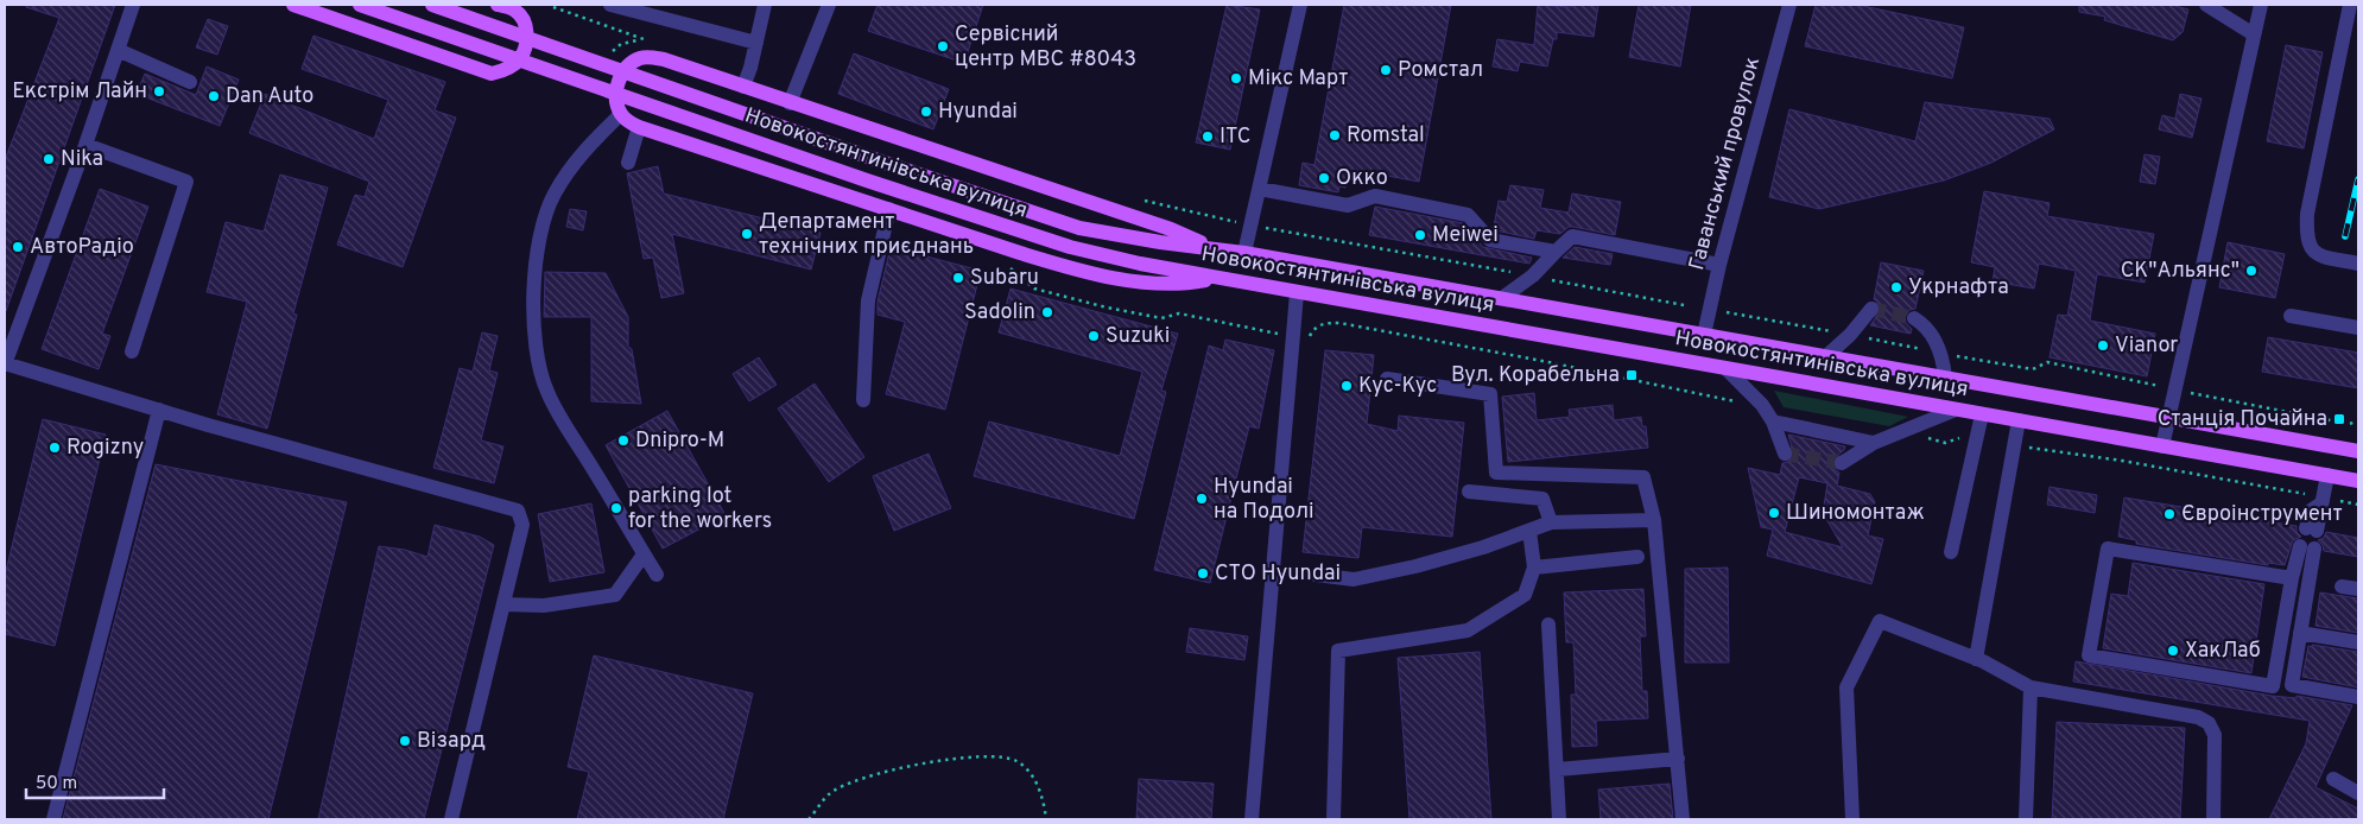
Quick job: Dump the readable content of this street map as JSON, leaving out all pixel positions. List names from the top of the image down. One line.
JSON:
{"streets":{"main road":["Новокостянтинівська вулиця"],"street":["Гаванський провулок"]},"crossings":[["Новокостянтинівська вулиця","Гаванський провулок"]],"places":{"other":["Сервісний центр МВС #8043","Ромстал","Мікс Март","Екстрім Лайн","Dan Auto","Hyundai","Romstal","ITC","Nika","Окко","Департамент технічних приєднань","Meiwei","АвтоРадіо","CK\"Альянс\"","Subaru","Укрнафта","Sadolin","Suzuki","Vianor","Кус-Кус","Dnipro-M","Rogizny","Hyundai на Подолі","parking lot for the workers","Шиномонтаж","Євроiнструмент","СТО Hyundai","ХакЛаб","Візард"],"transit":["Вул. Корабельна","Станція Почайна"]},"scale_bar":"50 m"}
